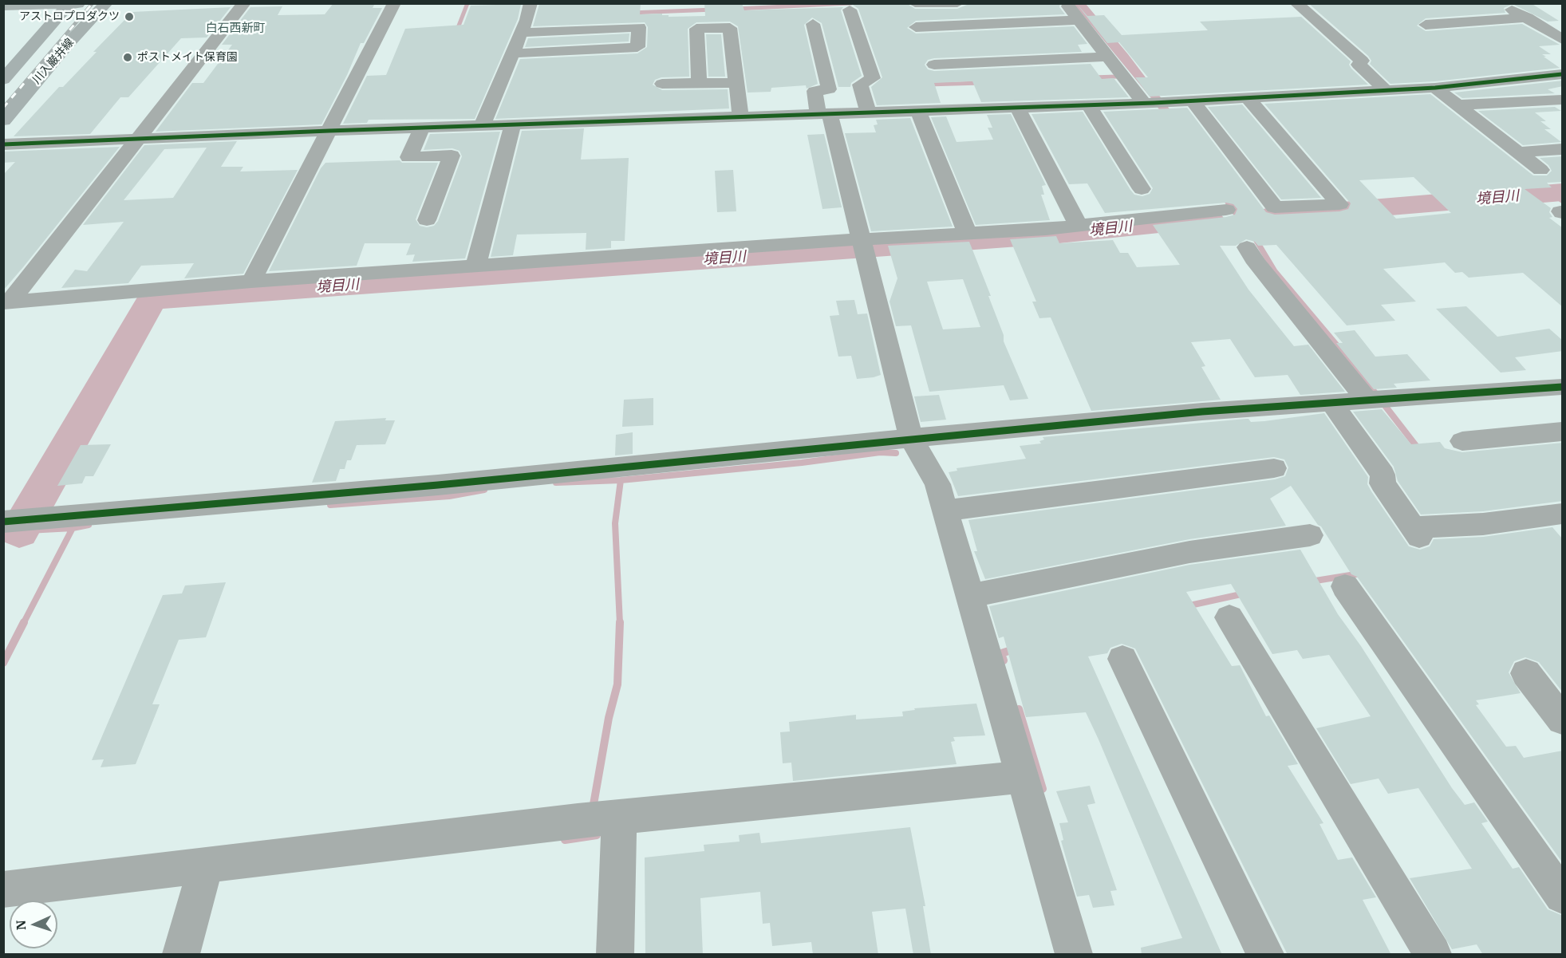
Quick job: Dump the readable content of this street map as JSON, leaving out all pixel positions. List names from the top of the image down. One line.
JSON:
{"streets":{"main road":["川入巌井線"]},"districts":["白石西新町"],"water":["境目川"],"places":["アストロプロダクツ","ポストメイト保育園"],"north":"left"}
